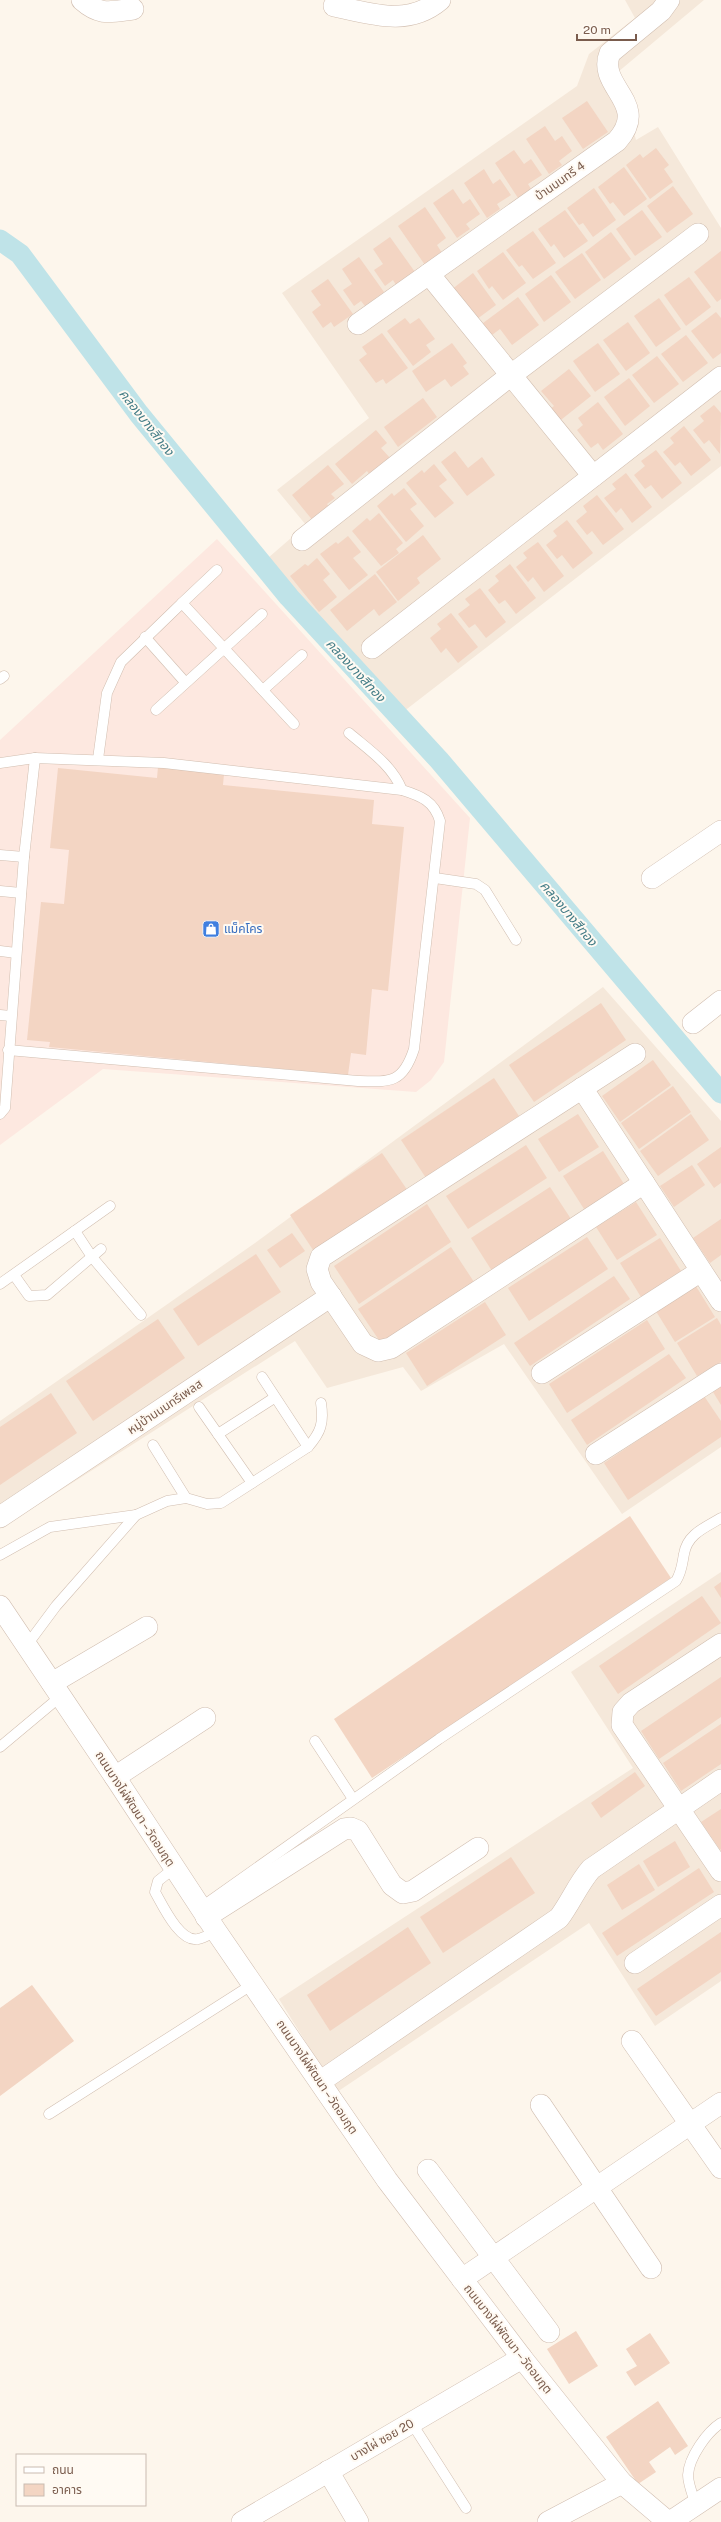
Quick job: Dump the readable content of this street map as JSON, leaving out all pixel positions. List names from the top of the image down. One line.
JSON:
{"streets":{"street":["บ้านนนทรี 4","หมู่บ้านนนทรีเพลส","ถนนบางไผ่พัฒนา – วัดอมฤต","บางไผ่ ซอย 20"]},"crossings":[["ถนนบางไผ่พัฒนา – วัดอมฤต","บางไผ่ ซอย 20"]],"water":["คลองบางสีทอง"],"places":{"shop":["แม็คโคร"]},"legend":["ถนน","อาคาร"],"scale_bar":"20 m"}
